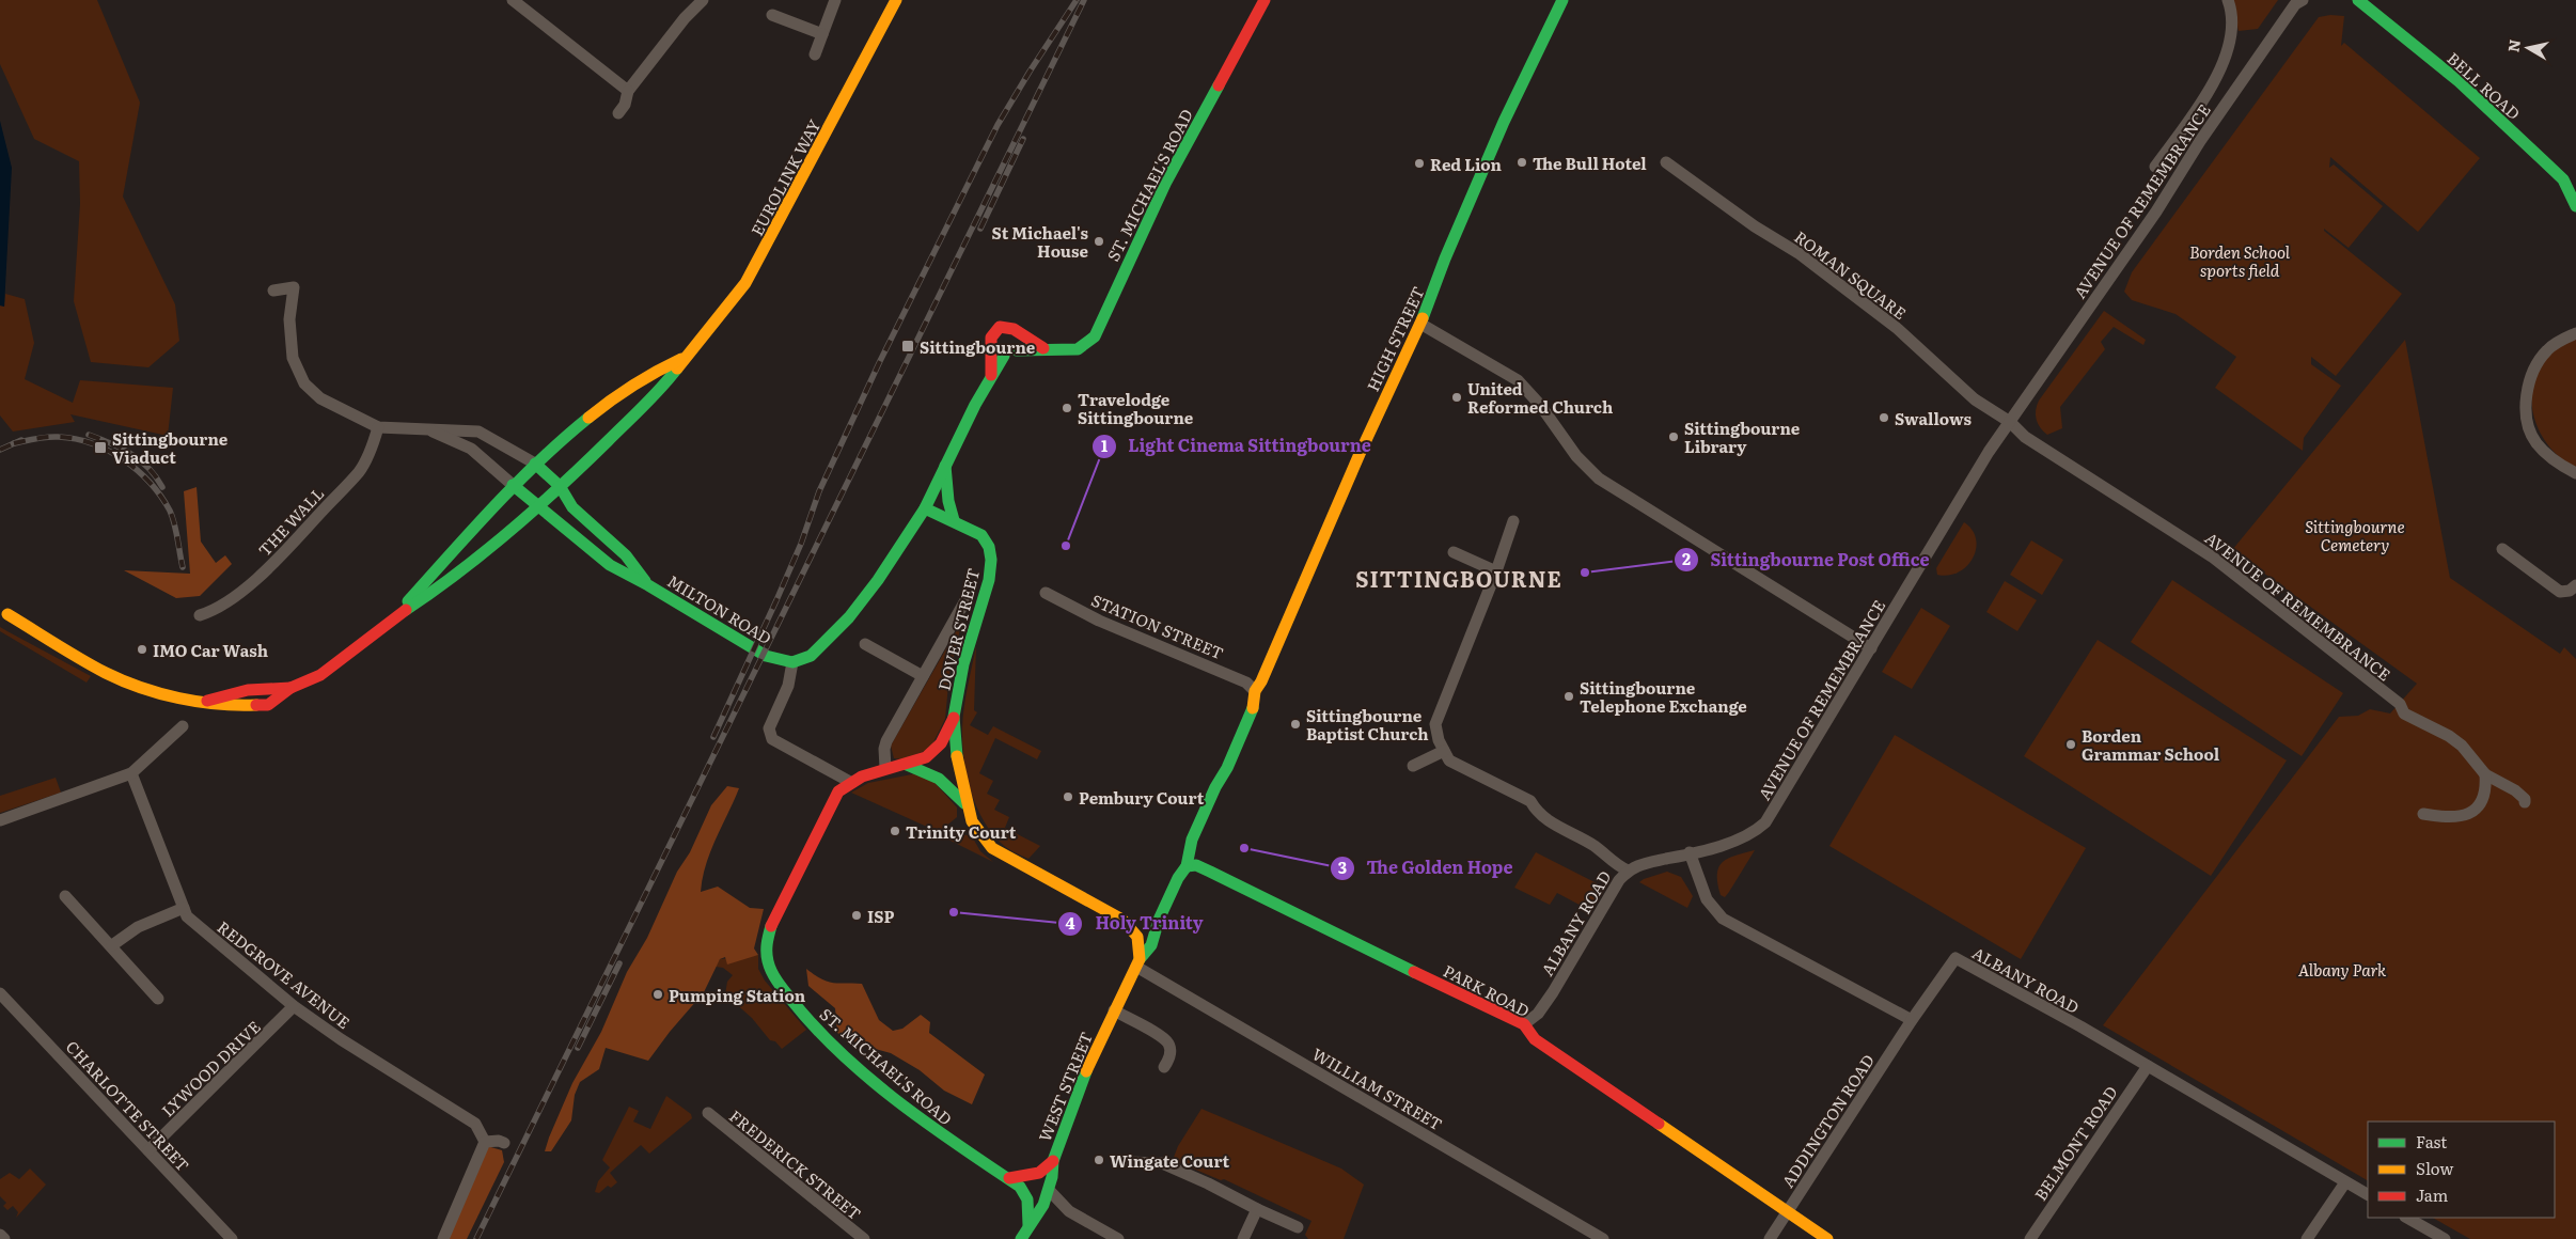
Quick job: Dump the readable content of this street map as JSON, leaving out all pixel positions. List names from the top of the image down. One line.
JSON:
{"streets":{"main road":["BELL ROAD","EUROLINK WAY","ST. MICHAEL'S ROAD","HIGH STREET","MILTON ROAD","DOVER STREET","PARK ROAD","WEST STREET"],"street":["AVENUE OF REMEMBRANCE","ROMAN SQUARE","THE WALL","STATION STREET","ALBANY ROAD","REDGROVE AVENUE","LYWOOD DRIVE","WILLIAM STREET","CHARLOTTE STREET","ADDINGTON ROAD","BELMONT ROAD","FREDERICK STREET"]},"crossings":[["EUROLINK WAY","MILTON ROAD"],["ST. MICHAEL'S ROAD","DOVER STREET"],["ST. MICHAEL'S ROAD","WEST STREET"],["AVENUE OF REMEMBRANCE","ROMAN SQUARE"],["AVENUE OF REMEMBRANCE","ALBANY ROAD"],["HIGH STREET","STATION STREET"],["HIGH STREET","WEST STREET"],["STATION STREET","WEST STREET"],["ALBANY ROAD","PARK ROAD"],["ALBANY ROAD","ADDINGTON ROAD"],["ALBANY ROAD","BELMONT ROAD"],["REDGROVE AVENUE","LYWOOD DRIVE"],["PARK ROAD","WEST STREET"],["PARK ROAD","ADDINGTON ROAD"],["LYWOOD DRIVE","CHARLOTTE STREET"],["WEST STREET","WILLIAM STREET"]],"districts":["SITTINGBOURNE"],"parks":["Borden School sports field","Sittingbourne Cemetery","Albany Park"],"places":{"other":["The Bull Hotel","Red Lion","St Michael's House","United Reformed Church","Travelodge Sittingbourne","Swallows","Sittingbourne Library","Light Cinema Sittingbourne","Sittingbourne Post Office","IMO Car Wash","Sittingbourne Telephone Exchange","Sittingbourne Baptist Church","Borden Grammar School","Pembury Court","Trinity Court","The Golden Hope","Holy Trinity","ISP","Pumping Station","Wingate Court"],"transit":["Sittingbourne","Sittingbourne Viaduct"]},"legend":["Fast","Slow","Jam"],"north":"left"}
